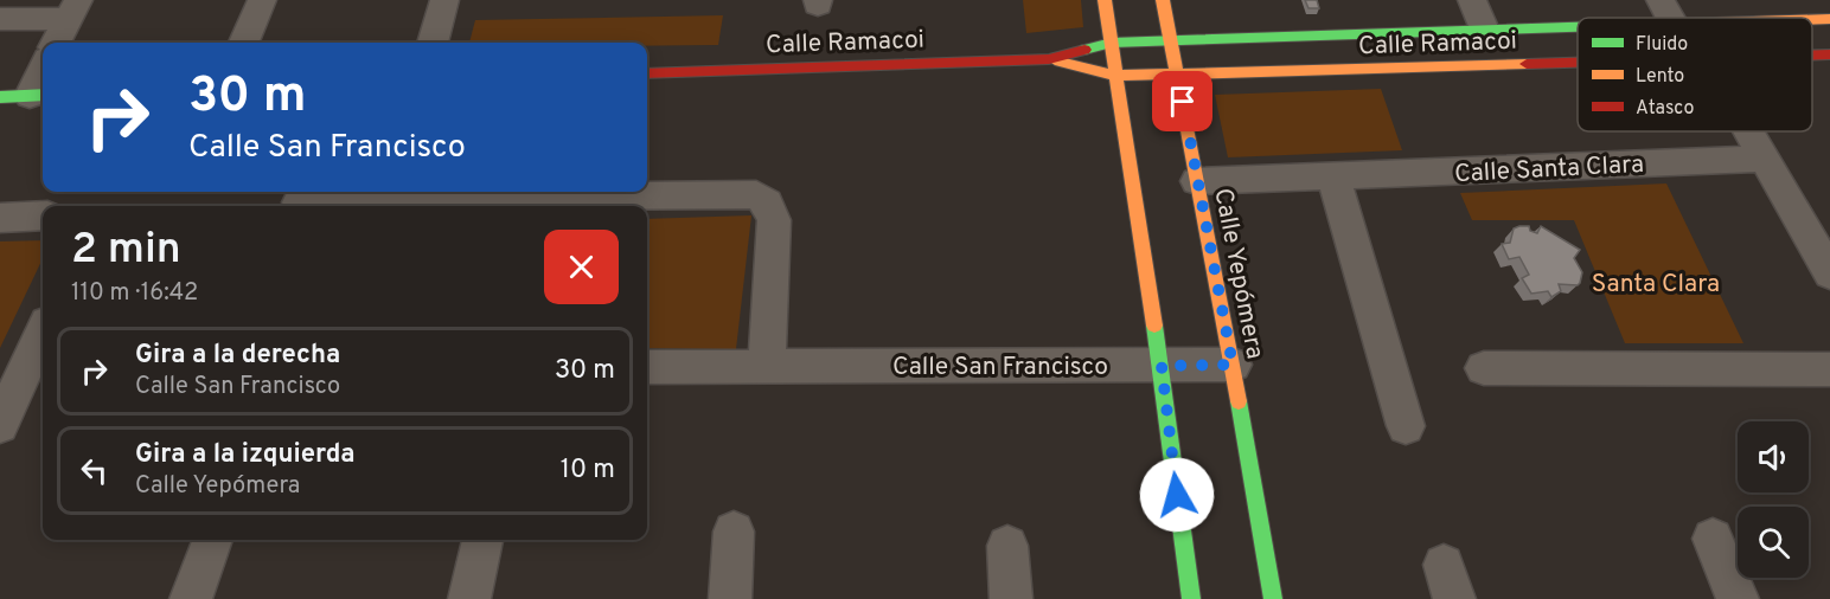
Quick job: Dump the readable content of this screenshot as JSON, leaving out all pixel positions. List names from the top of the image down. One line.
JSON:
{"streets":{"street":["Calle Ramacoi","Calle Santa Clara","Calle Yepómera","Calle San Francisco"]},"crossings":[["Calle Ramacoi","Calle Yepómera"],["Calle Santa Clara","Calle Yepómera"],["Calle Yepómera","Calle San Francisco"]],"parks":["Santa Clara"],"legend":["Fluido","Lento","Atasco"],"page":{"turn":["30 m","Calle San Francisco"],"heading":["2 min","110 m · 16:42"],"list":[{"name":"Gira a la derecha","note":"Calle San Francisco","value":"30 m"},{"name":"Gira a la izquierda","note":"Calle Yepómera","value":"10 m"}]}}
